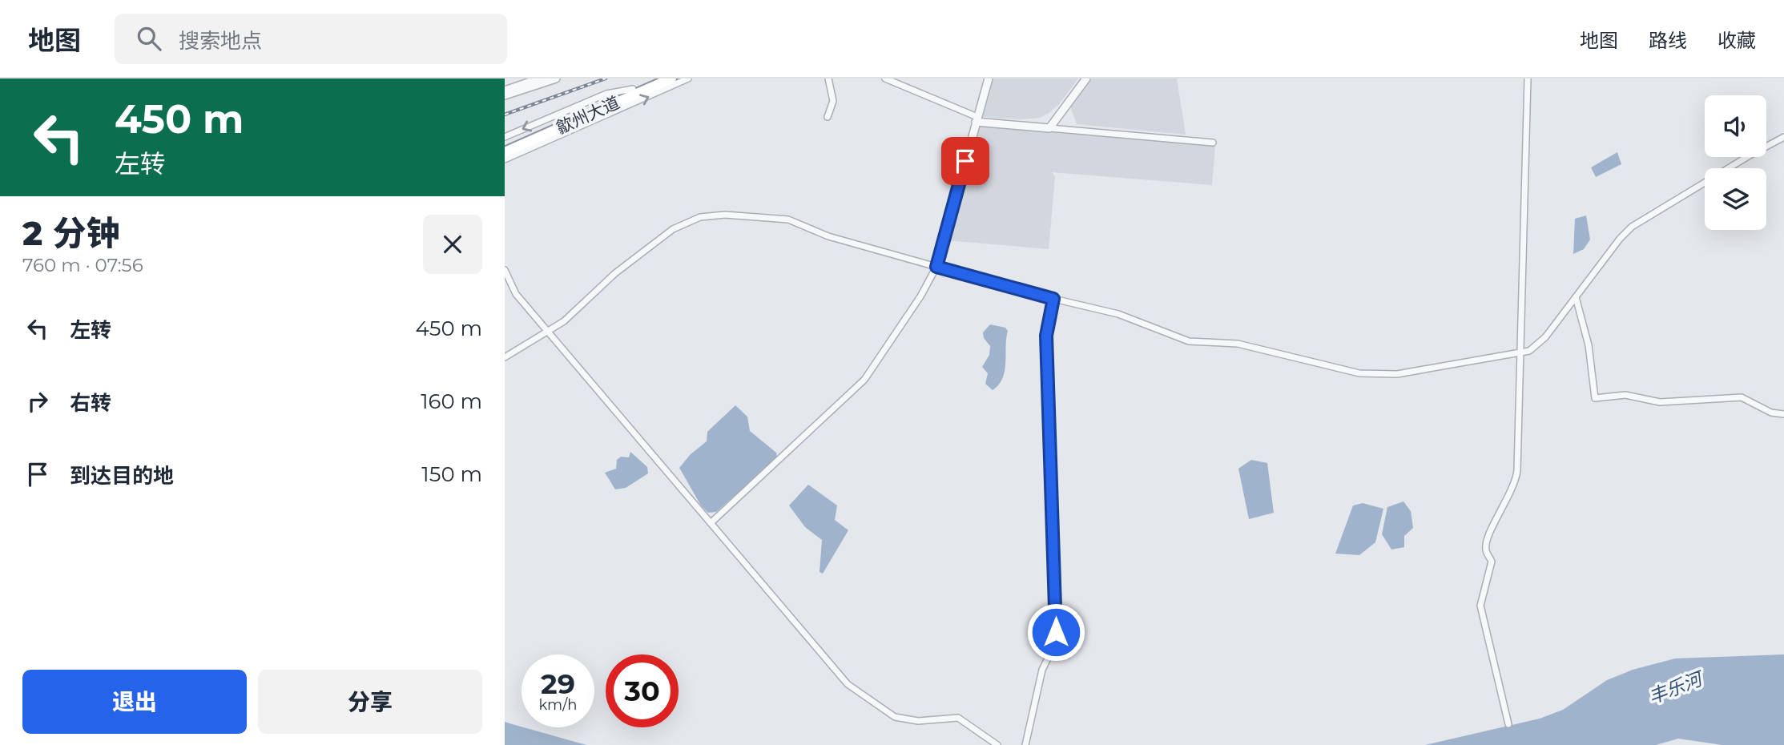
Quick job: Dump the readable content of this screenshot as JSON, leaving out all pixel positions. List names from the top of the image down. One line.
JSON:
{"streets":{"highway":["歙州大道"]},"water":["丰乐河"],"page":{"header":"地图","search":"搜索地点","nav":["地图","路线","收藏"],"turn":["450 m","左转"],"heading":["2 分钟","760 m · 07:56"],"list":[{"name":"左转","value":"450 m"},{"name":"右转","value":"160 m"},{"name":"到达目的地","value":"150 m"}],"speed":"29 km/h","limit":"30","buttons":["退出","分享"]}}
